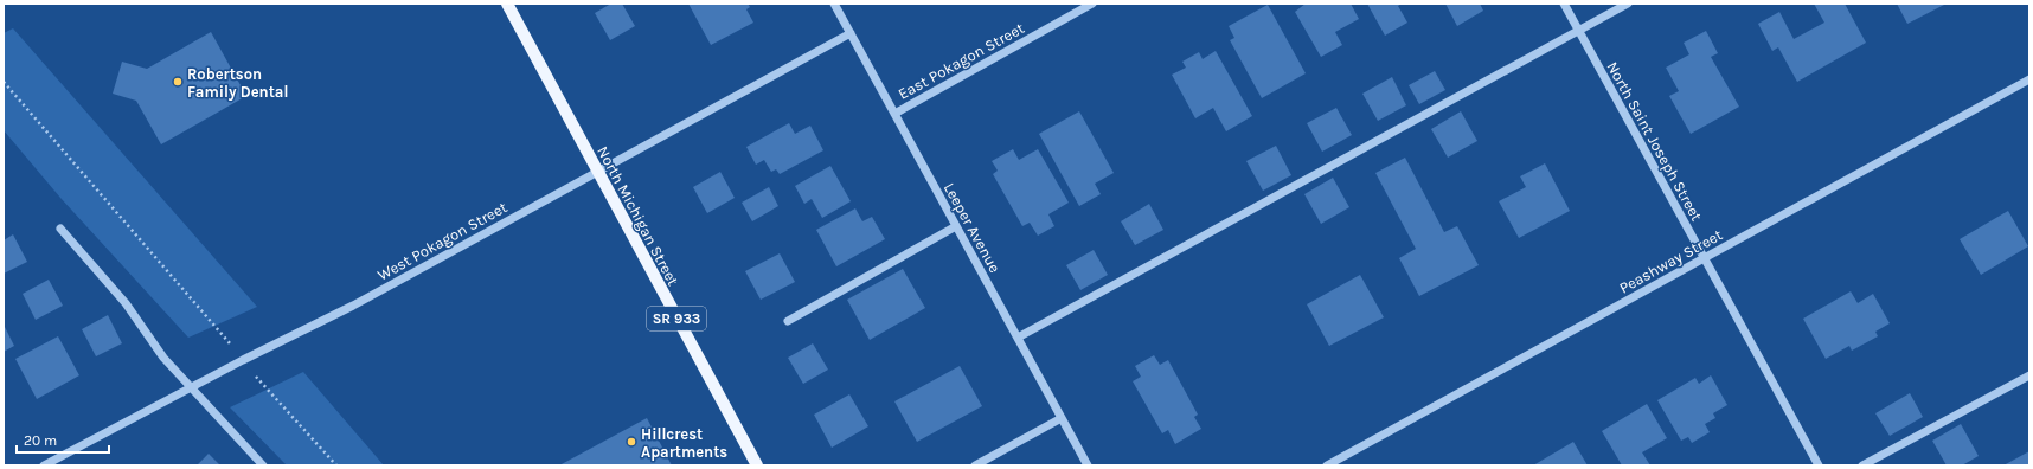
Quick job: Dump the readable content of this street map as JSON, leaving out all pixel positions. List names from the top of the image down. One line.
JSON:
{"streets":{"main road":["North Michigan Street","SR 933"],"street":["East Pokagon Street","North Saint Joseph Street","Leeper Avenue","West Pokagon Street","Peashway Street"]},"crossings":[["East Pokagon Street","Leeper Avenue"],["North Saint Joseph Street","Peashway Street"],["North Michigan Street","West Pokagon Street"],["Leeper Avenue","West Pokagon Street"]],"places":["Robertson Family Dental","Hillcrest Apartments"],"scale_bar":"20 m"}
